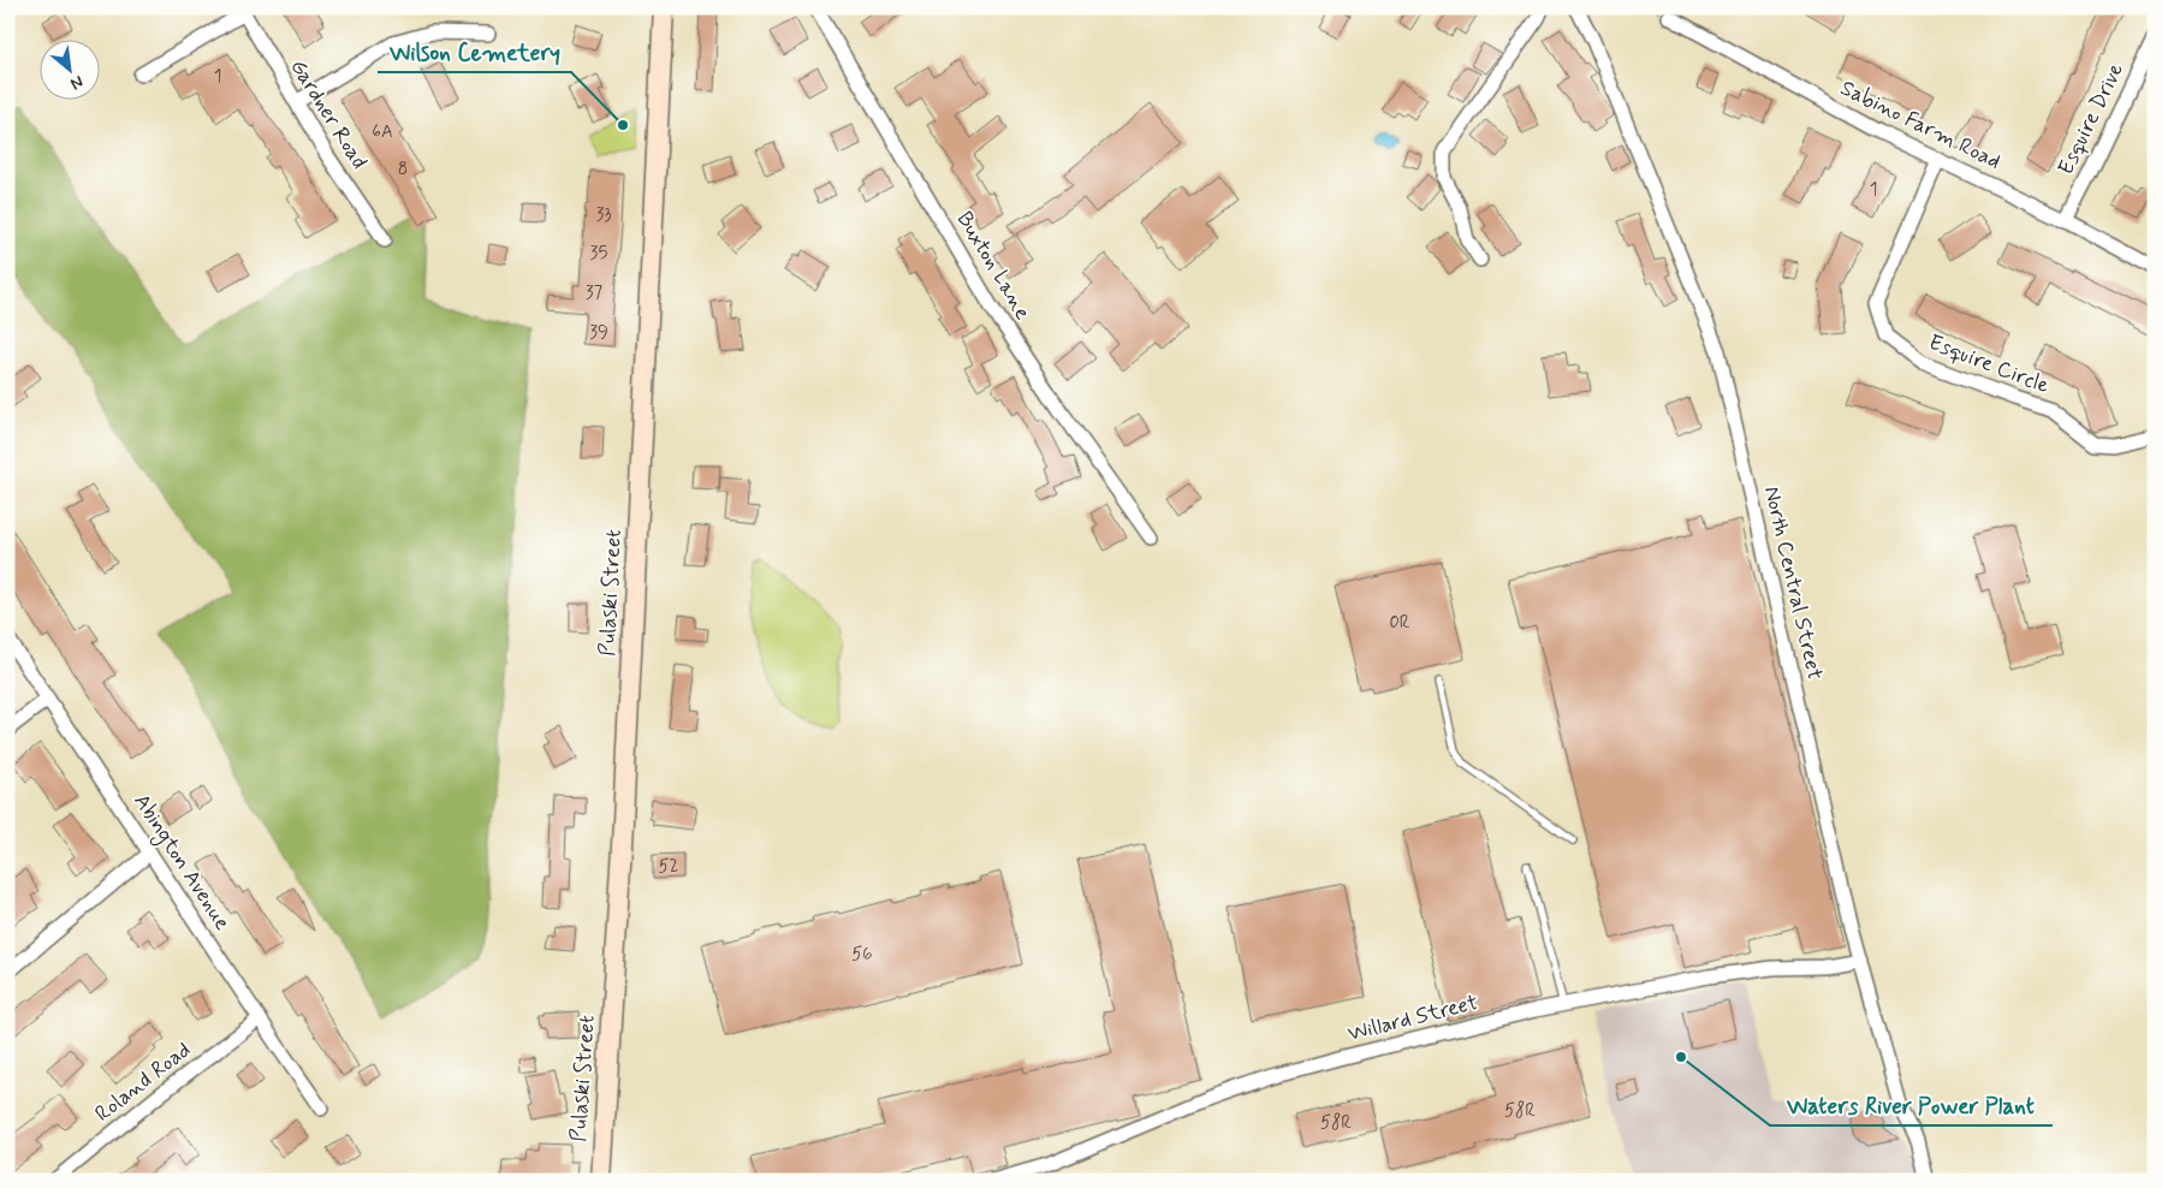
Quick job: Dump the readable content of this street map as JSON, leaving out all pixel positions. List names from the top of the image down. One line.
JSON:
{"streets":{"main road":["Pulaski Street"],"street":["Gardner Road","Esquire Drive","Sabino Farm Road","Buxton Lane","Esquire Circle","North Central Street","Abington Avenue","Willard Street","Roland Road"]},"crossings":[["Esquire Drive","Sabino Farm Road"],["Sabino Farm Road","Esquire Circle"],["North Central Street","Willard Street"],["Abington Avenue","Roland Road"]],"places":["Wilson Cemetery","Waters River Power Plant"],"house_numbers":["1","6A","8","1","33","35","37","39","0R","52","56","58R","58R"],"north":"bottom right"}
